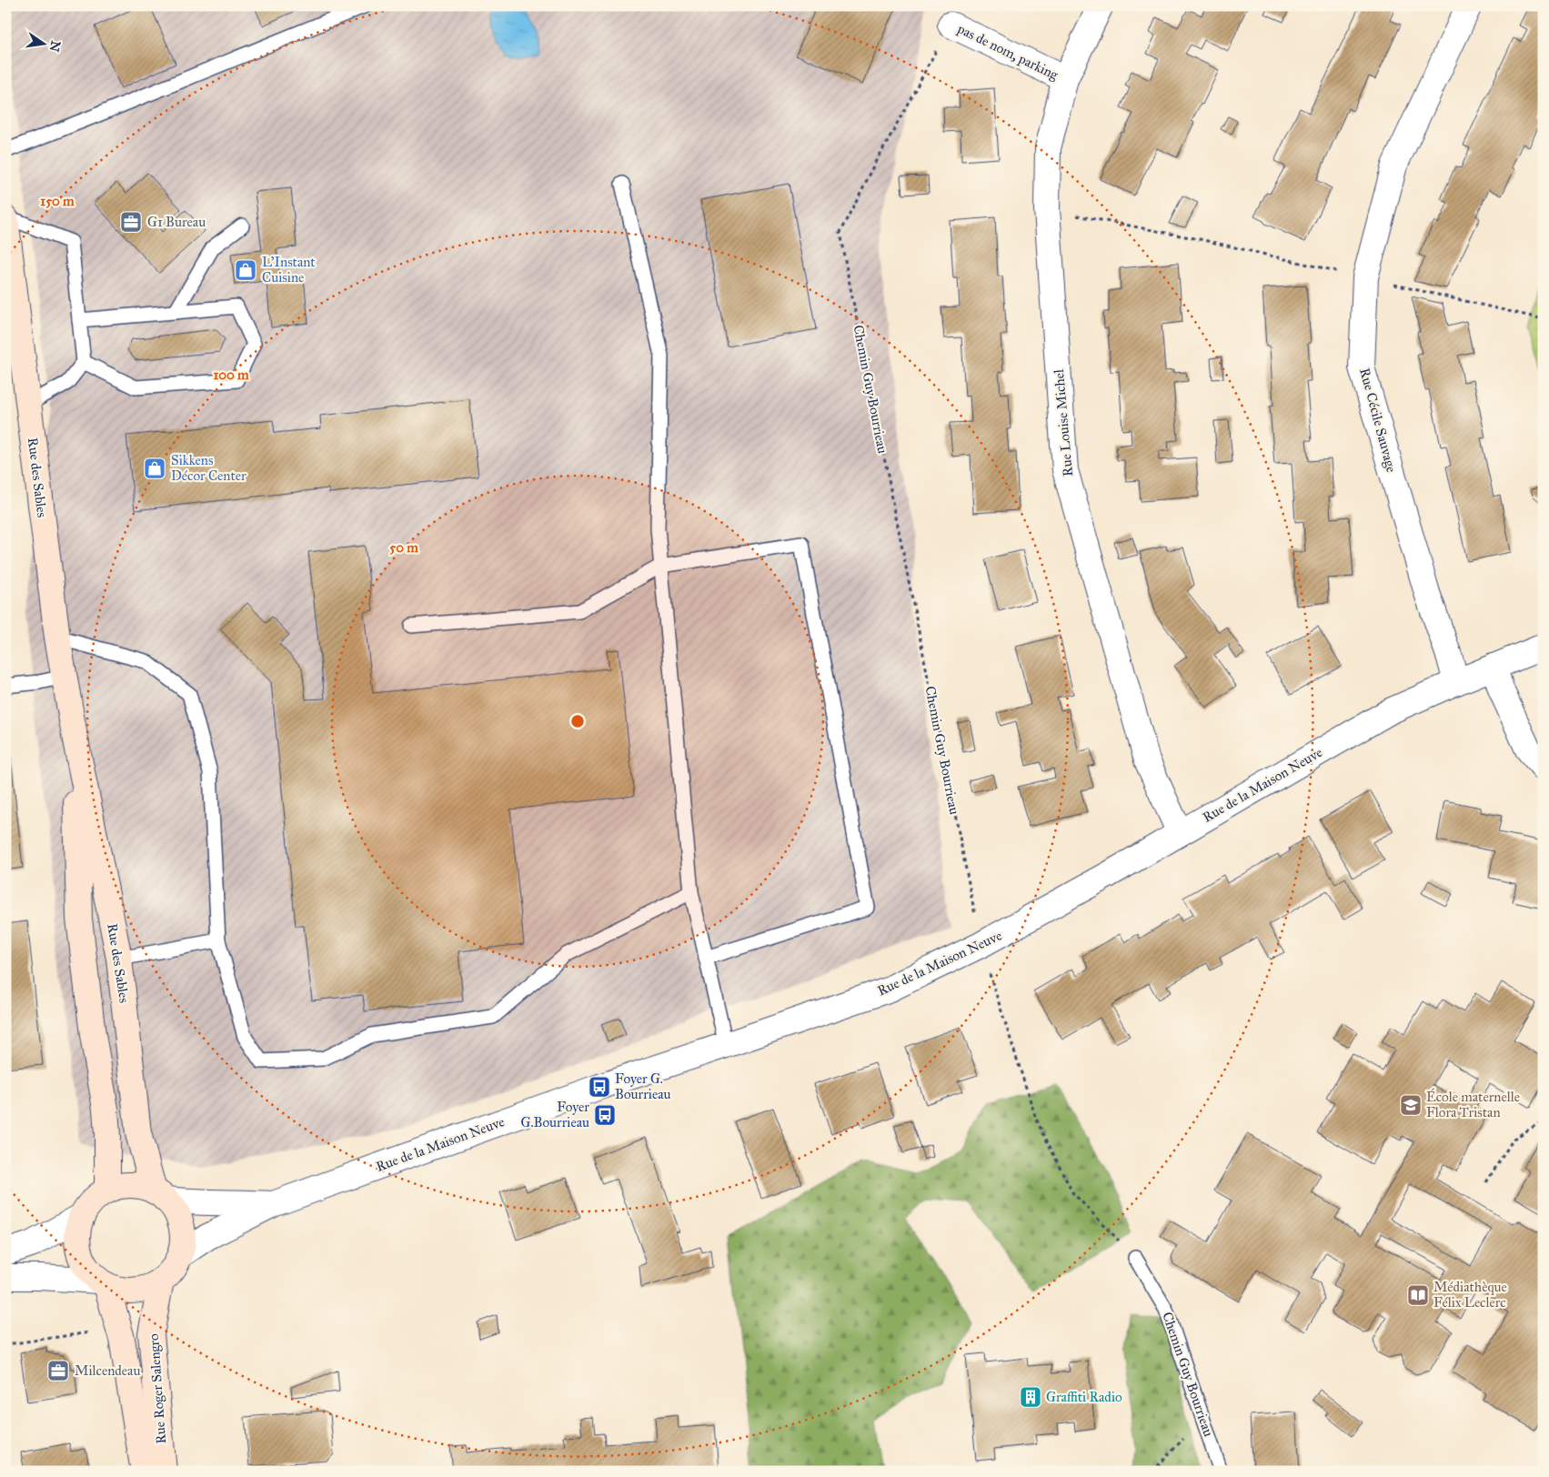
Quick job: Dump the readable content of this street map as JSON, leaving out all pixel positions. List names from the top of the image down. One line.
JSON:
{"streets":{"main road":["Rue des Sables","Rue Roger Salengro"],"street":["pas de nom, parking","Rue Cécile Sauvage","Rue Louise Michel","Rue de la Maison Neuve"],"lane":["Chemin Guy Bourrieau"]},"crossings":[["pas de nom, parking","Chemin Guy Bourrieau"],["pas de nom, parking","Rue Louise Michel"],["Chemin Guy Bourrieau","Rue de la Maison Neuve"],["Rue Cécile Sauvage","Rue de la Maison Neuve"],["Rue Louise Michel","Rue de la Maison Neuve"],["Rue des Sables","Rue de la Maison Neuve"],["Rue des Sables","Rue Roger Salengro"],["Rue de la Maison Neuve","Rue Roger Salengro"]],"places":{"office":["G1 Bureau","Milcendeau"],"shop":["L'Instant Cuisine","Sikkens Décor Center"],"bus stop":["Foyer G. Bourrieau","Foyer G.Bourrieau"],"school or university":["École maternelle Flora Tristan"],"library":["Médiathèque Félix Leclerc"],"building":["Graffiti Radio"]},"north":"right","rings":["150 m","100 m","50 m"]}
